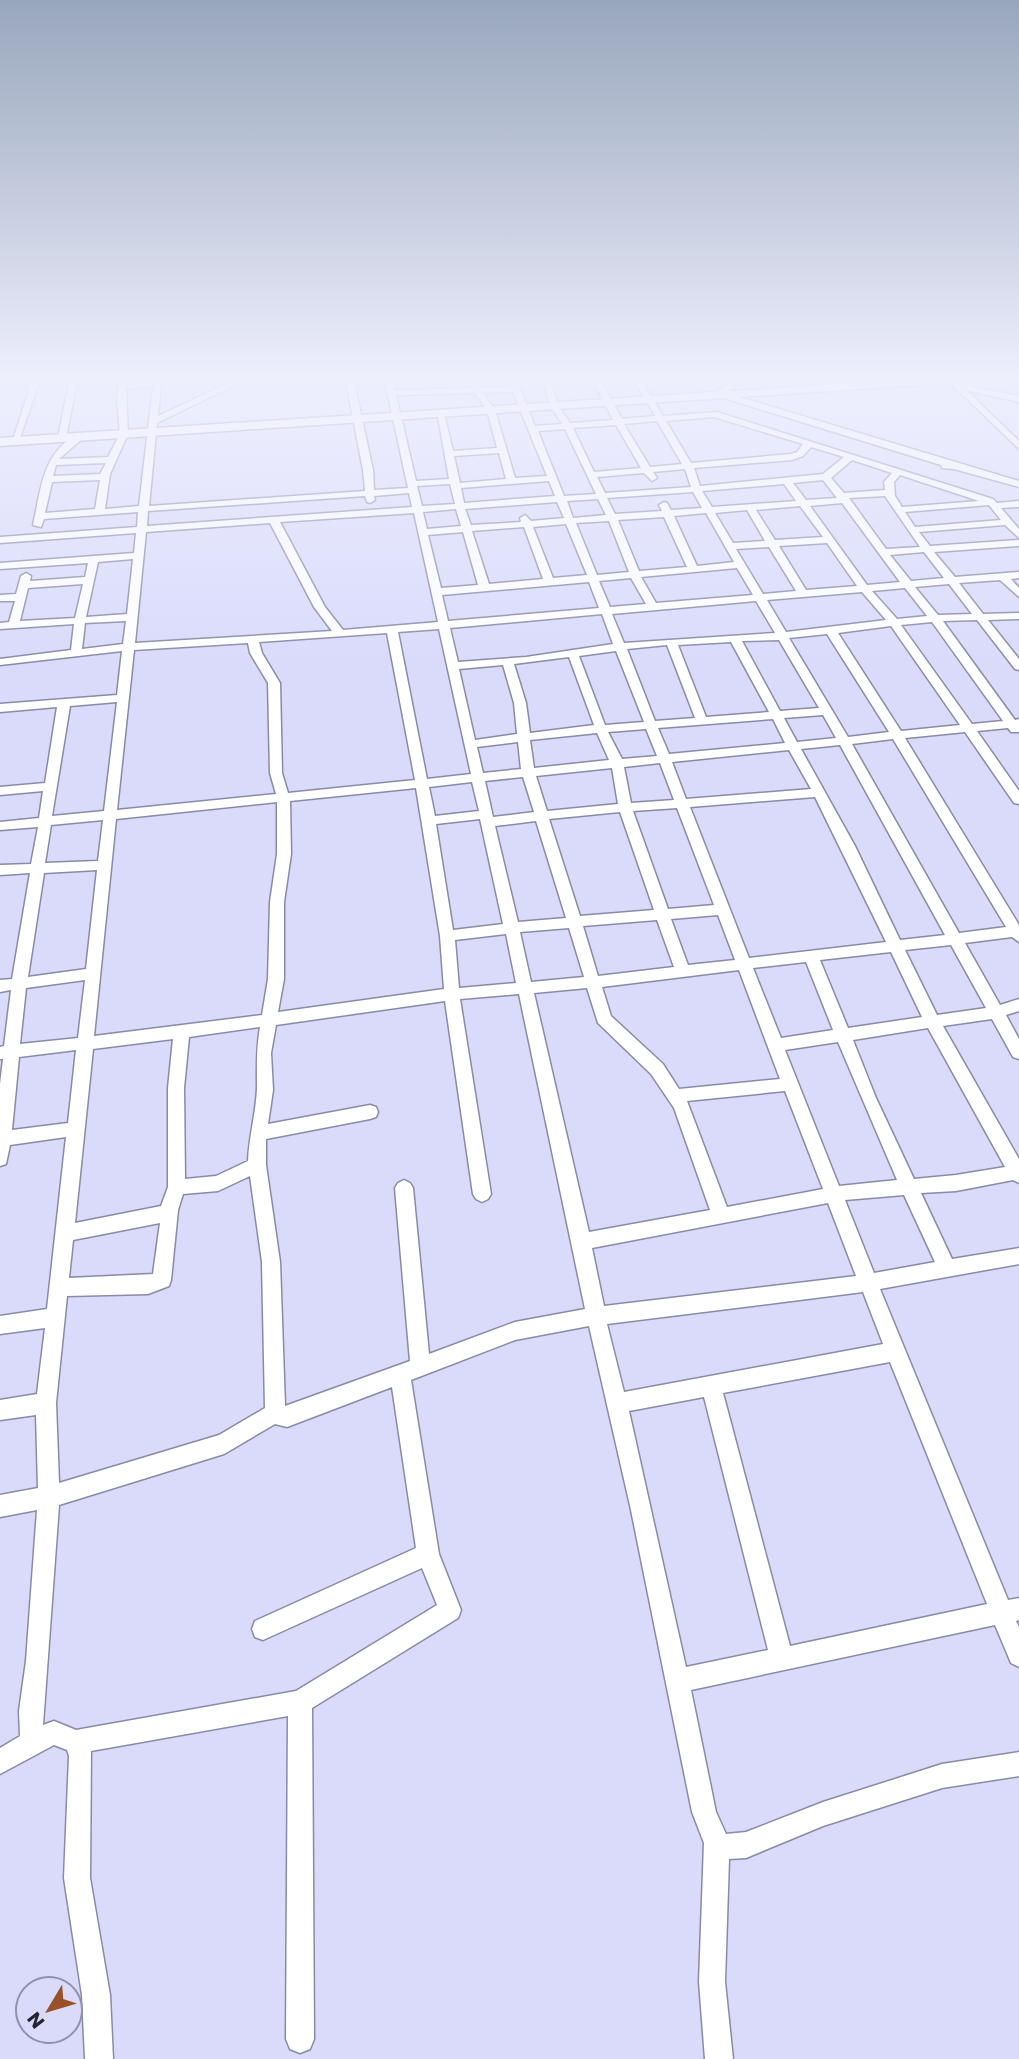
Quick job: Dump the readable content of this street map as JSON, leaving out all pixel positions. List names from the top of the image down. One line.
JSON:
{"north":"bottom left"}
